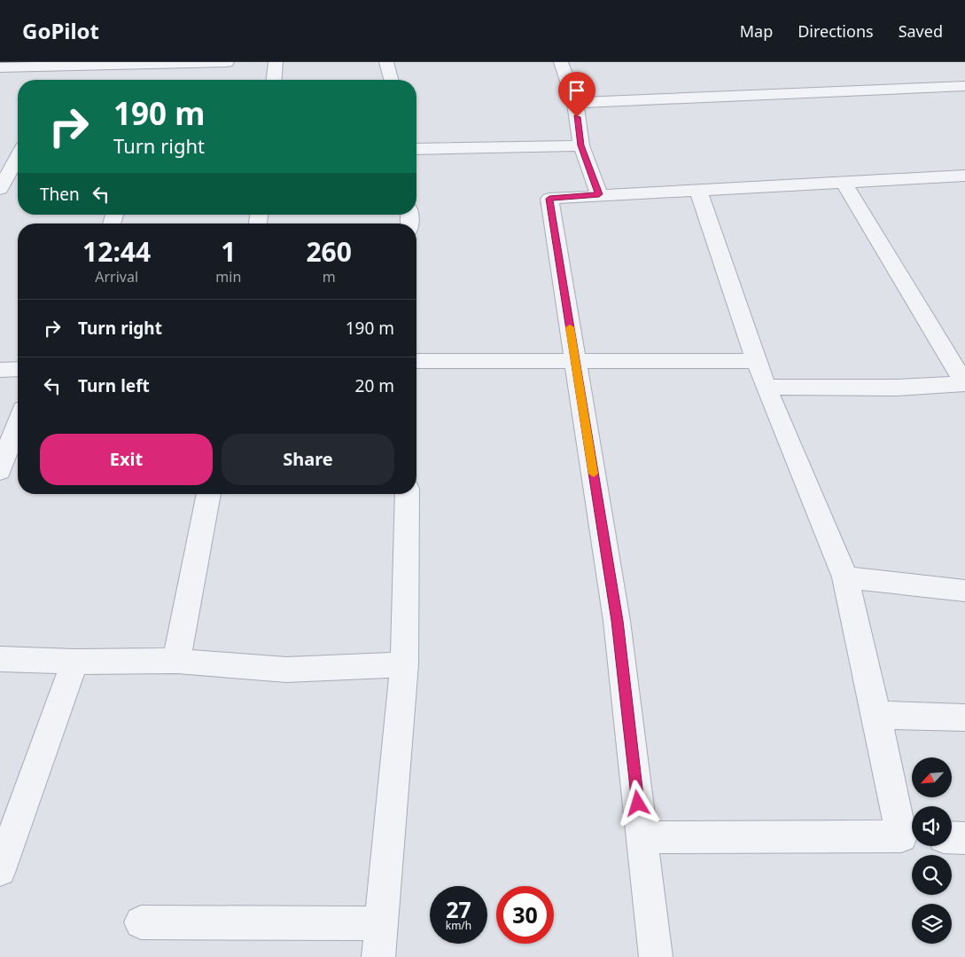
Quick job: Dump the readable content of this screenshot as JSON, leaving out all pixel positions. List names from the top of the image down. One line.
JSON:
{"north":"bottom left","page":{"header":"GoPilot","nav":["Map","Directions","Saved"],"turn":["190 m","Turn right"],"then":"Then","eta":["12:44","Arrival","1","min","260","m"],"list":[{"name":"Turn right","value":"190 m"},{"name":"Turn left","value":"20 m"}],"buttons":["Exit","Share"],"speed":"27 km/h","limit":"30"}}
